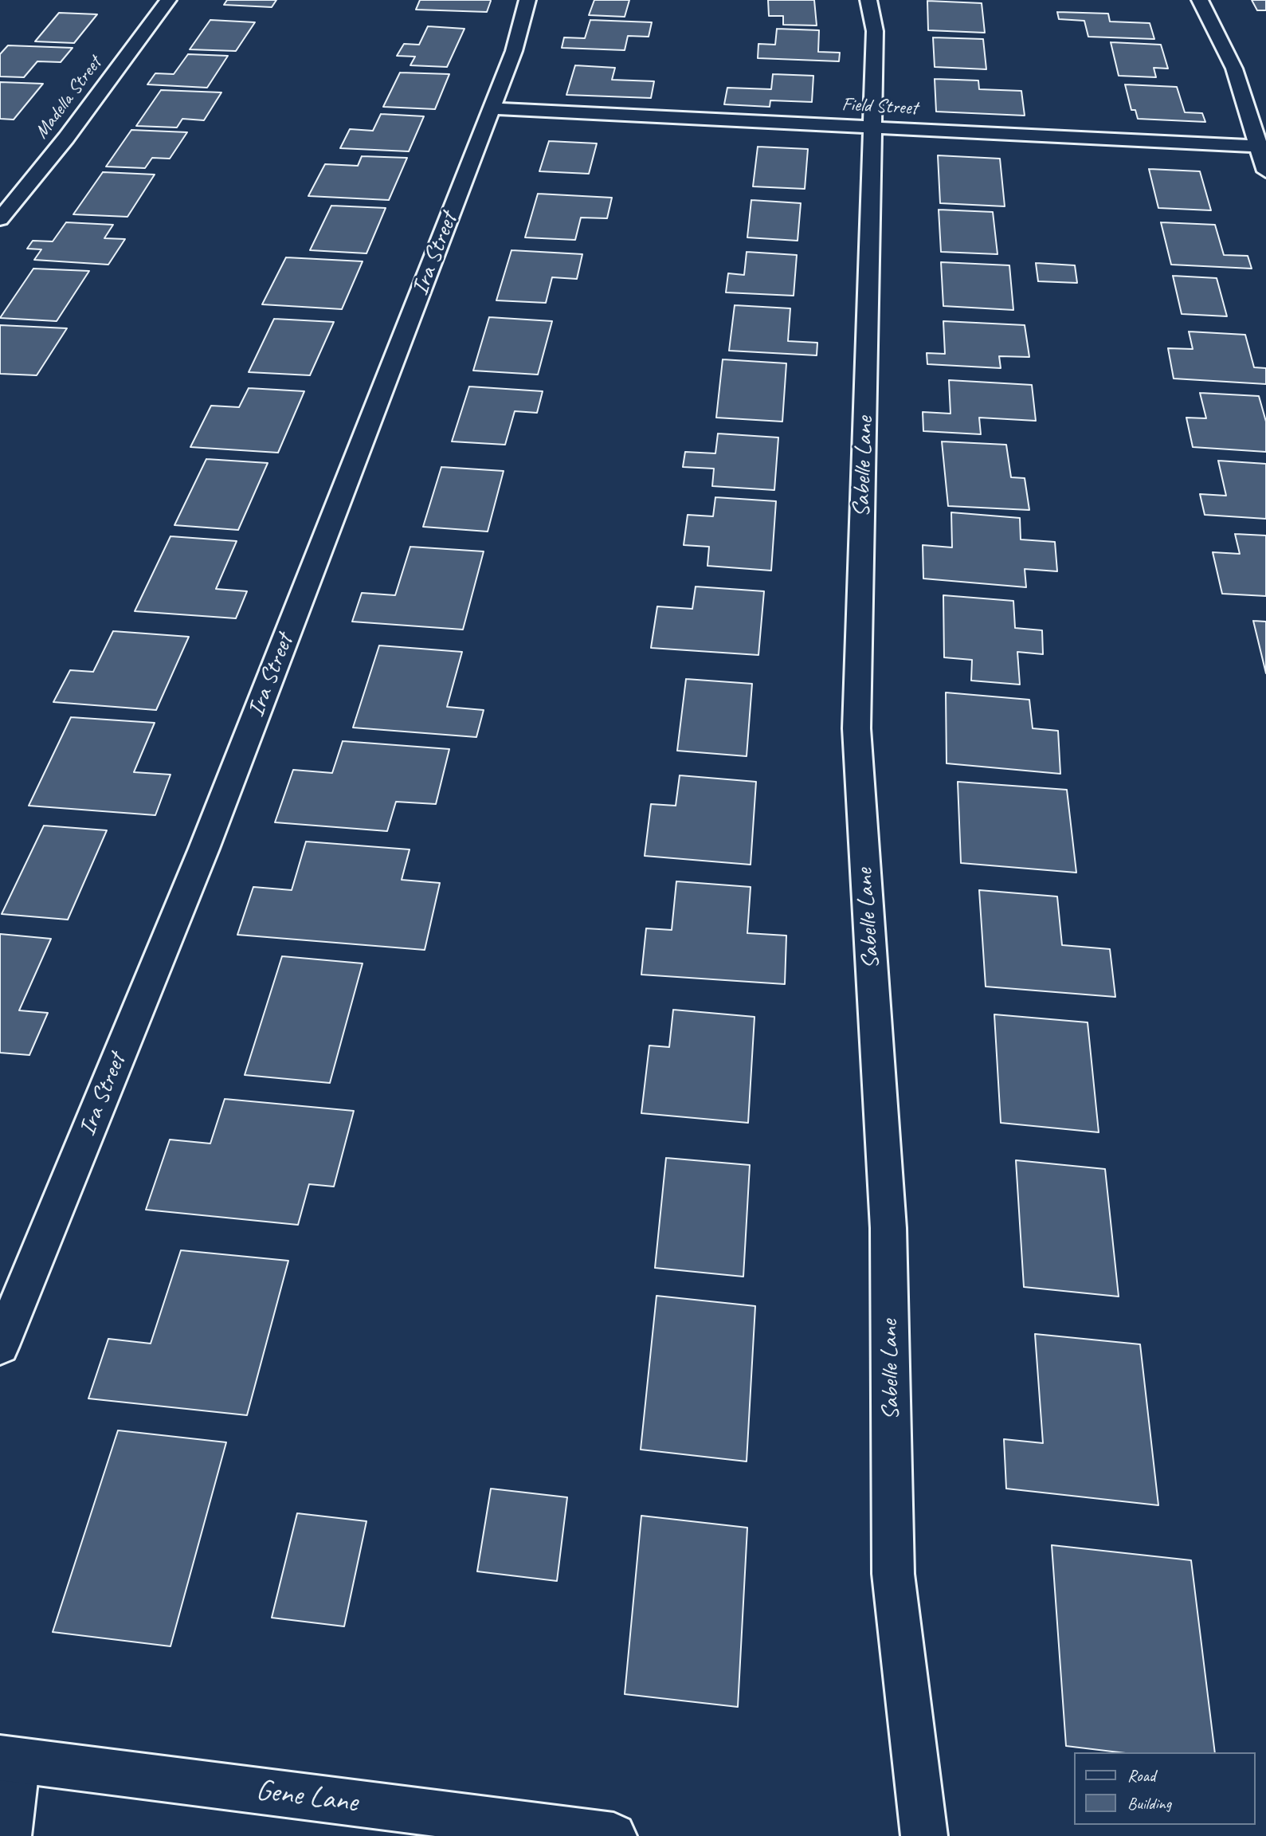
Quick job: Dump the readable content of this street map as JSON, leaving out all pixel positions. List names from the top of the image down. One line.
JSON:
{"streets":{"street":["Madella Street","Field Street","Ira Street","Sabelle Lane","Gene Lane"]},"crossings":[["Field Street","Ira Street"],["Field Street","Sabelle Lane"]],"legend":["Road","Building"]}
